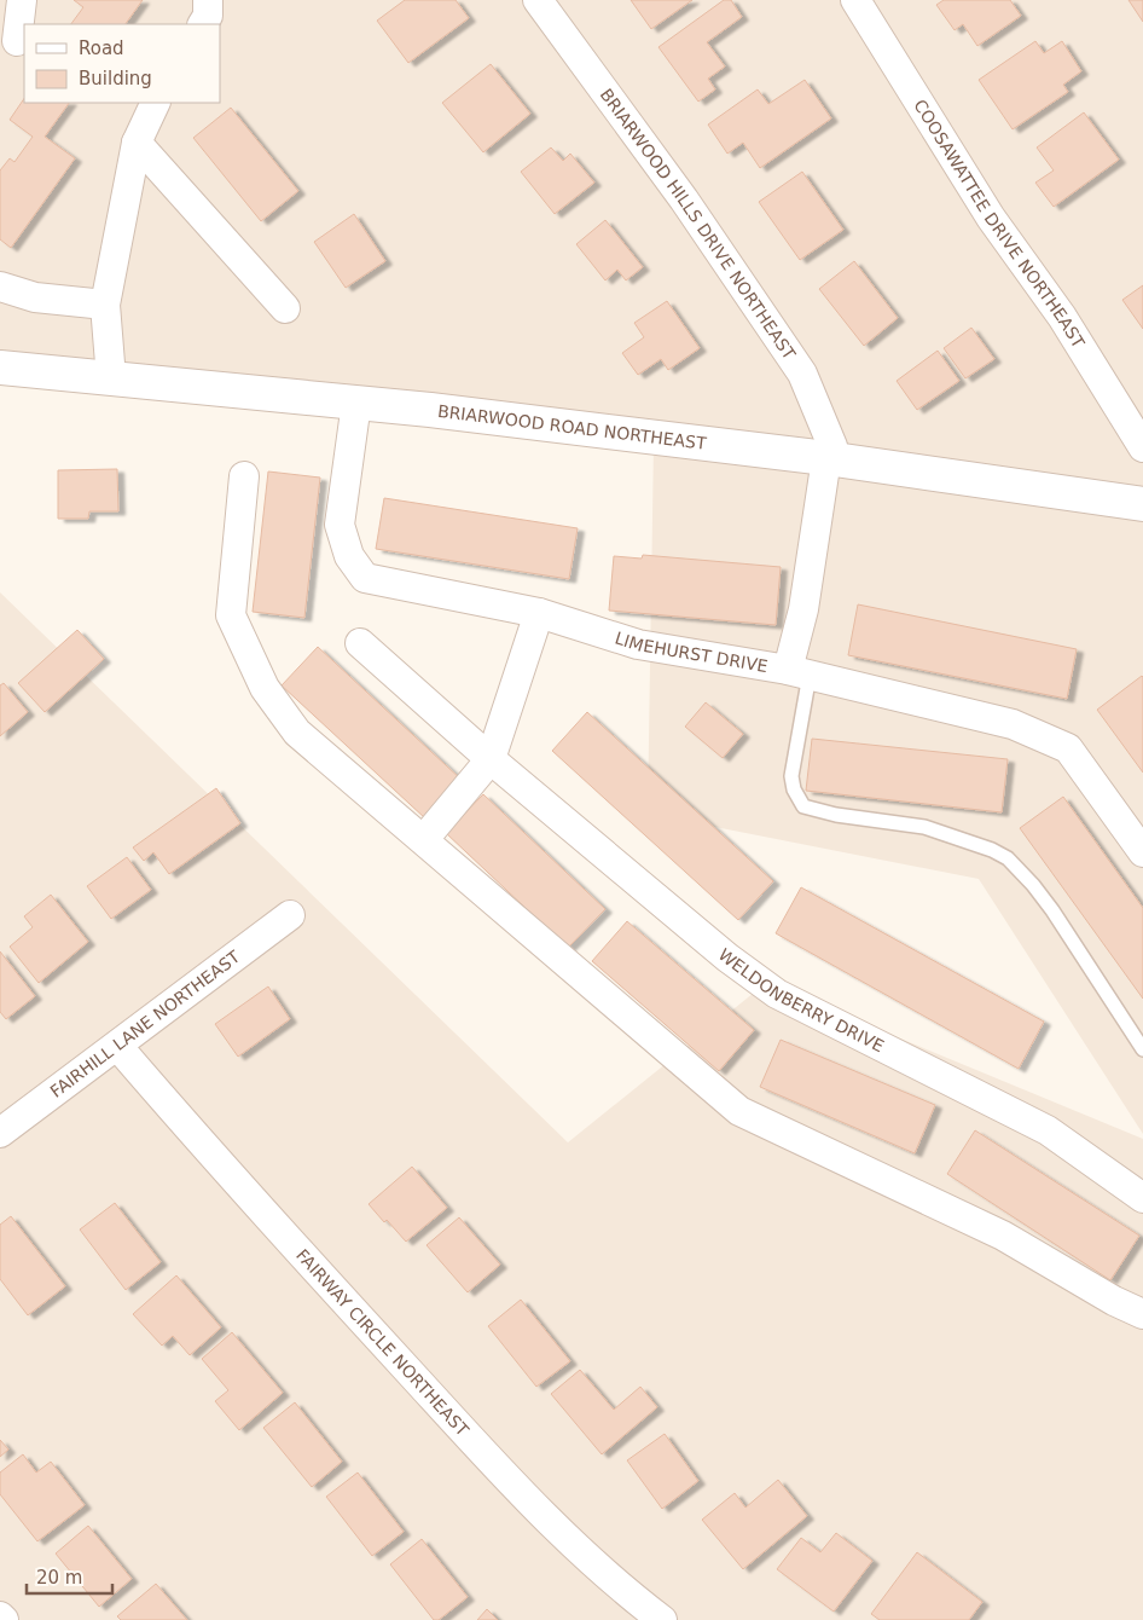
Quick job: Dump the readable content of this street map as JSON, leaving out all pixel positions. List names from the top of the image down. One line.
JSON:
{"streets":{"street":["BRIARWOOD HILLS DRIVE NORTHEAST","COOSAWATTEE DRIVE NORTHEAST","BRIARWOOD ROAD NORTHEAST","LIMEHURST DRIVE","WELDONBERRY DRIVE","FAIRHILL LANE NORTHEAST","FAIRWAY CIRCLE NORTHEAST"]},"crossings":[["BRIARWOOD HILLS DRIVE NORTHEAST","BRIARWOOD ROAD NORTHEAST"],["BRIARWOOD HILLS DRIVE NORTHEAST","LIMEHURST DRIVE"],["BRIARWOOD ROAD NORTHEAST","LIMEHURST DRIVE"],["FAIRHILL LANE NORTHEAST","FAIRWAY CIRCLE NORTHEAST"]],"legend":["Road","Building"],"scale_bar":"20 m"}
